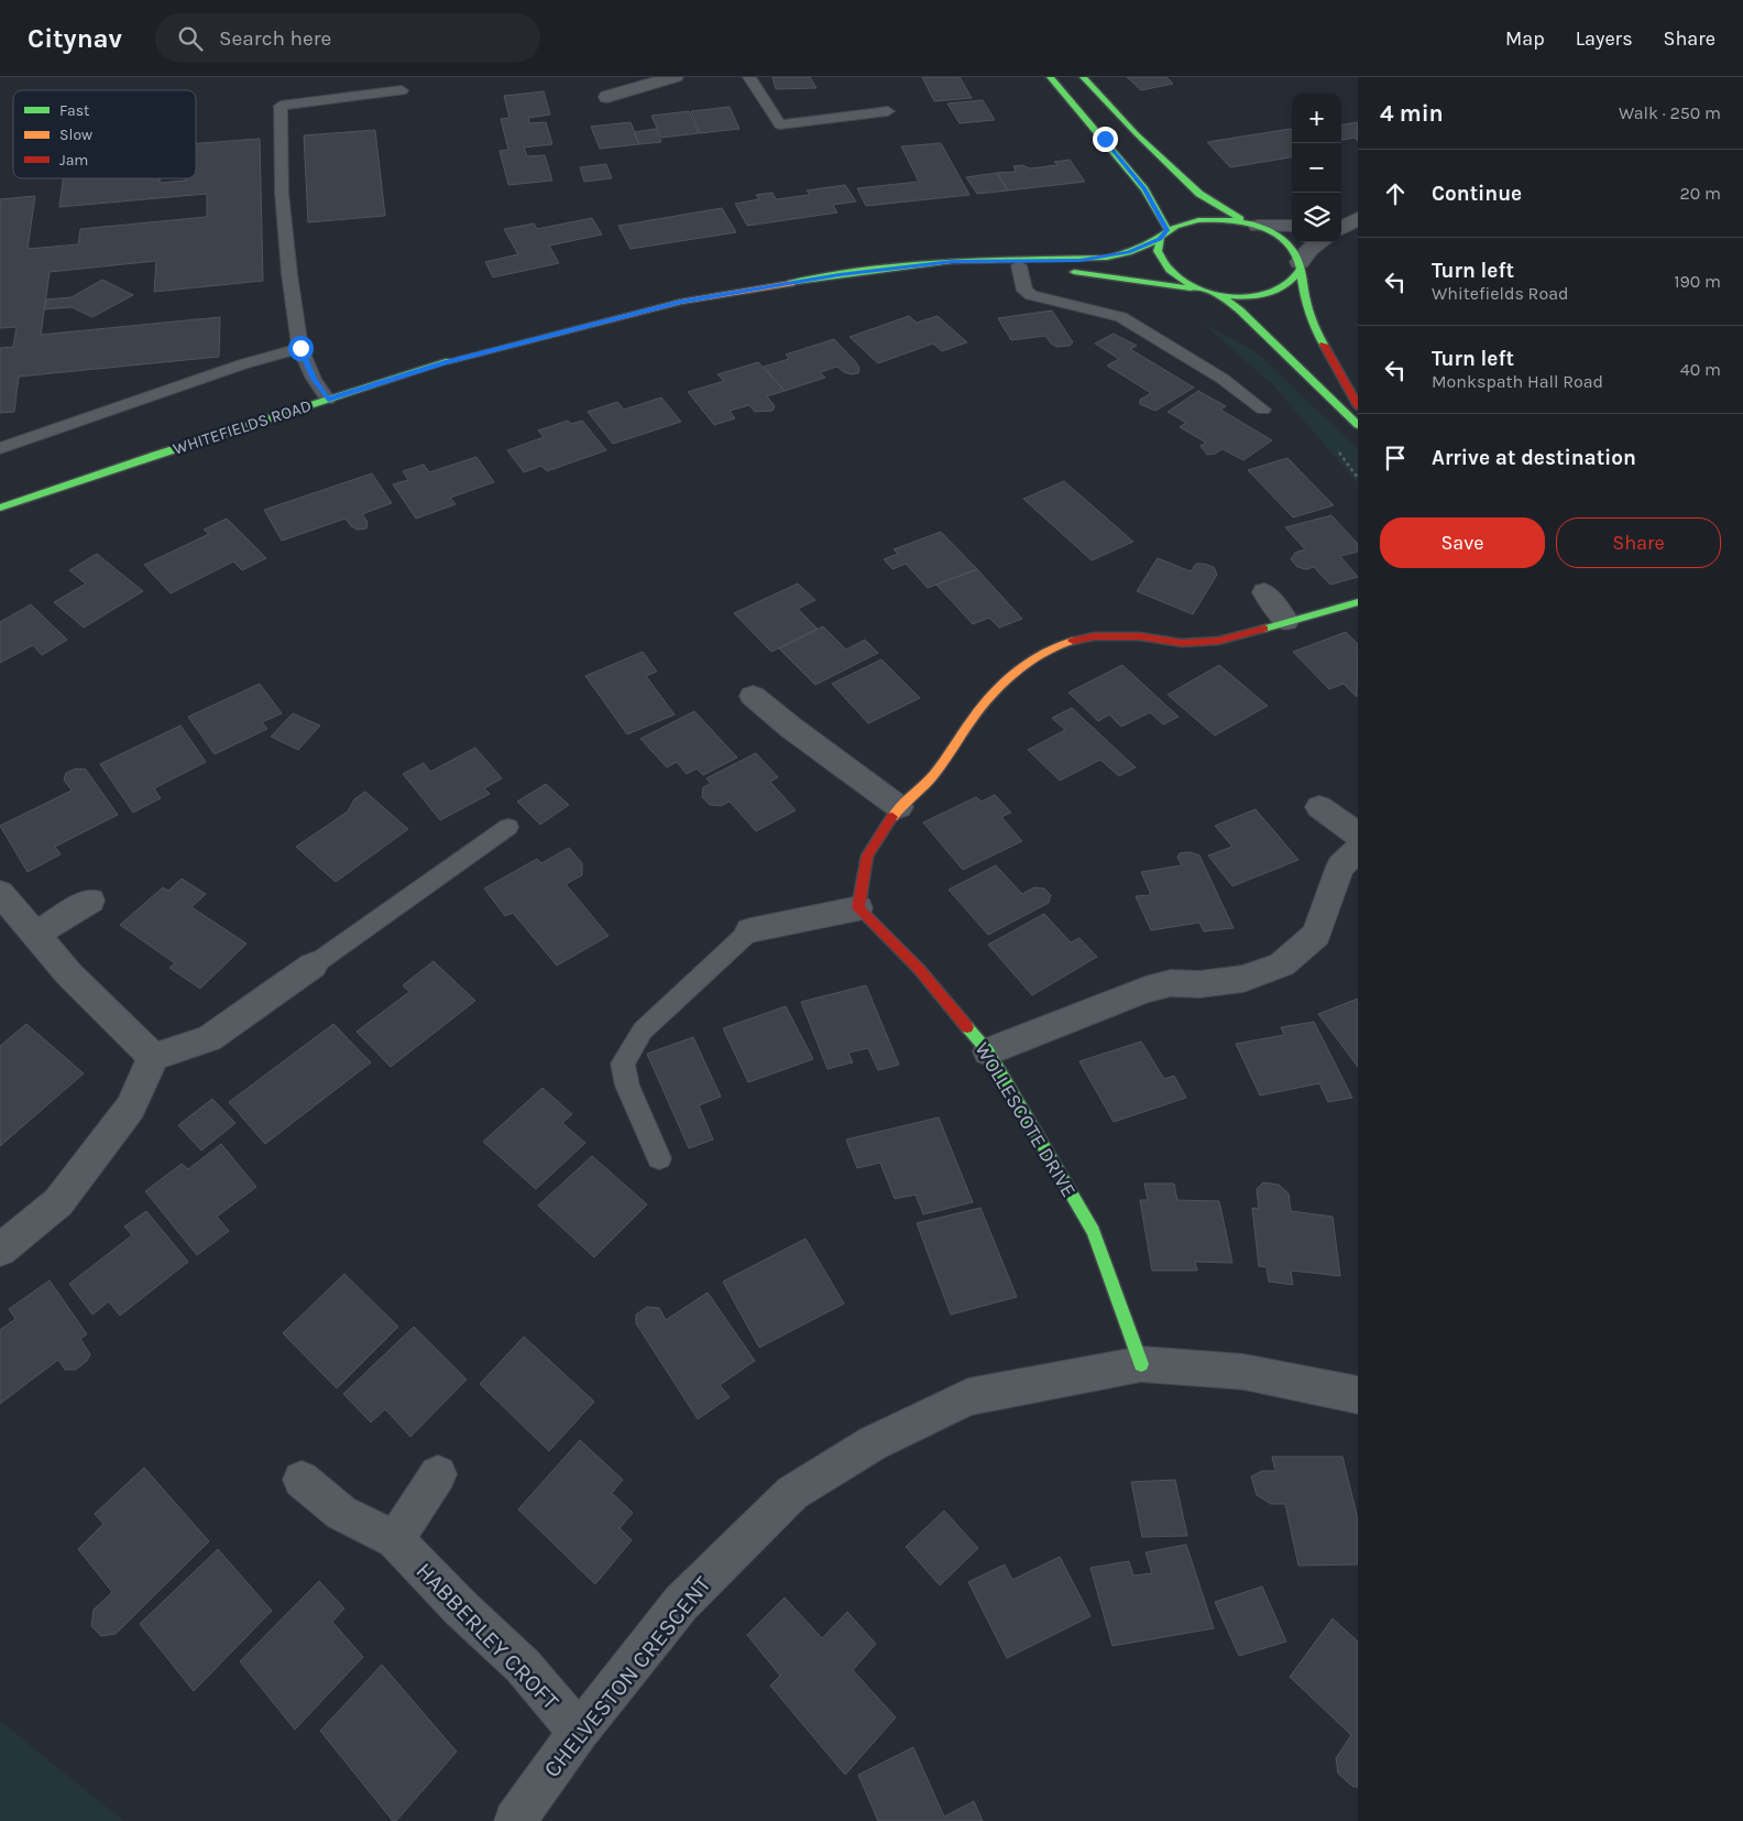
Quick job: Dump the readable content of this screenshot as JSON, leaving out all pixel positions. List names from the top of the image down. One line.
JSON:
{"streets":{"street":["WHITEFIELDS ROAD","WOLLESCOTE DRIVE","HABBERLEY CROFT","CHELVESTON CRESCENT"]},"crossings":[["WOLLESCOTE DRIVE","CHELVESTON CRESCENT"],["HABBERLEY CROFT","CHELVESTON CRESCENT"]],"legend":["Fast","Slow","Jam"],"page":{"header":"Citynav","search":"Search here","nav":["Map","Layers","Share"],"heading":["4 min","Walk · 250 m"],"map_buttons":["+","−"],"list":[["Continue","20 m"],["Turn left","Whitefields Road","190 m"],["Turn left","Monkspath Hall Road","40 m"],"Arrive at destination"],"buttons":["Save","Share"]}}
